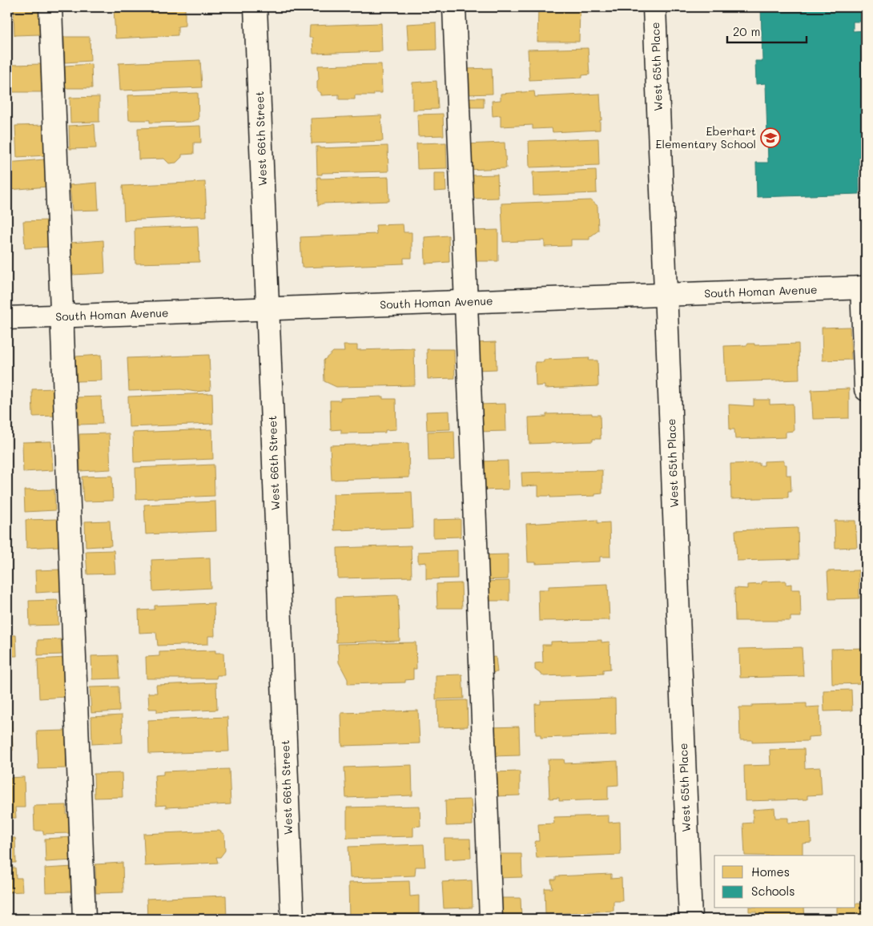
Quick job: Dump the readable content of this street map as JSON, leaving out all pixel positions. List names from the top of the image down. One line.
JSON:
{"streets":{"street":["West 65th Place","West 66th Street","South Homan Avenue"]},"crossings":[["West 65th Place","South Homan Avenue"],["West 66th Street","South Homan Avenue"]],"places":{"school or university":["Eberhart Elementary School"]},"legend":["Homes","Schools"],"scale_bar":"20 m"}
